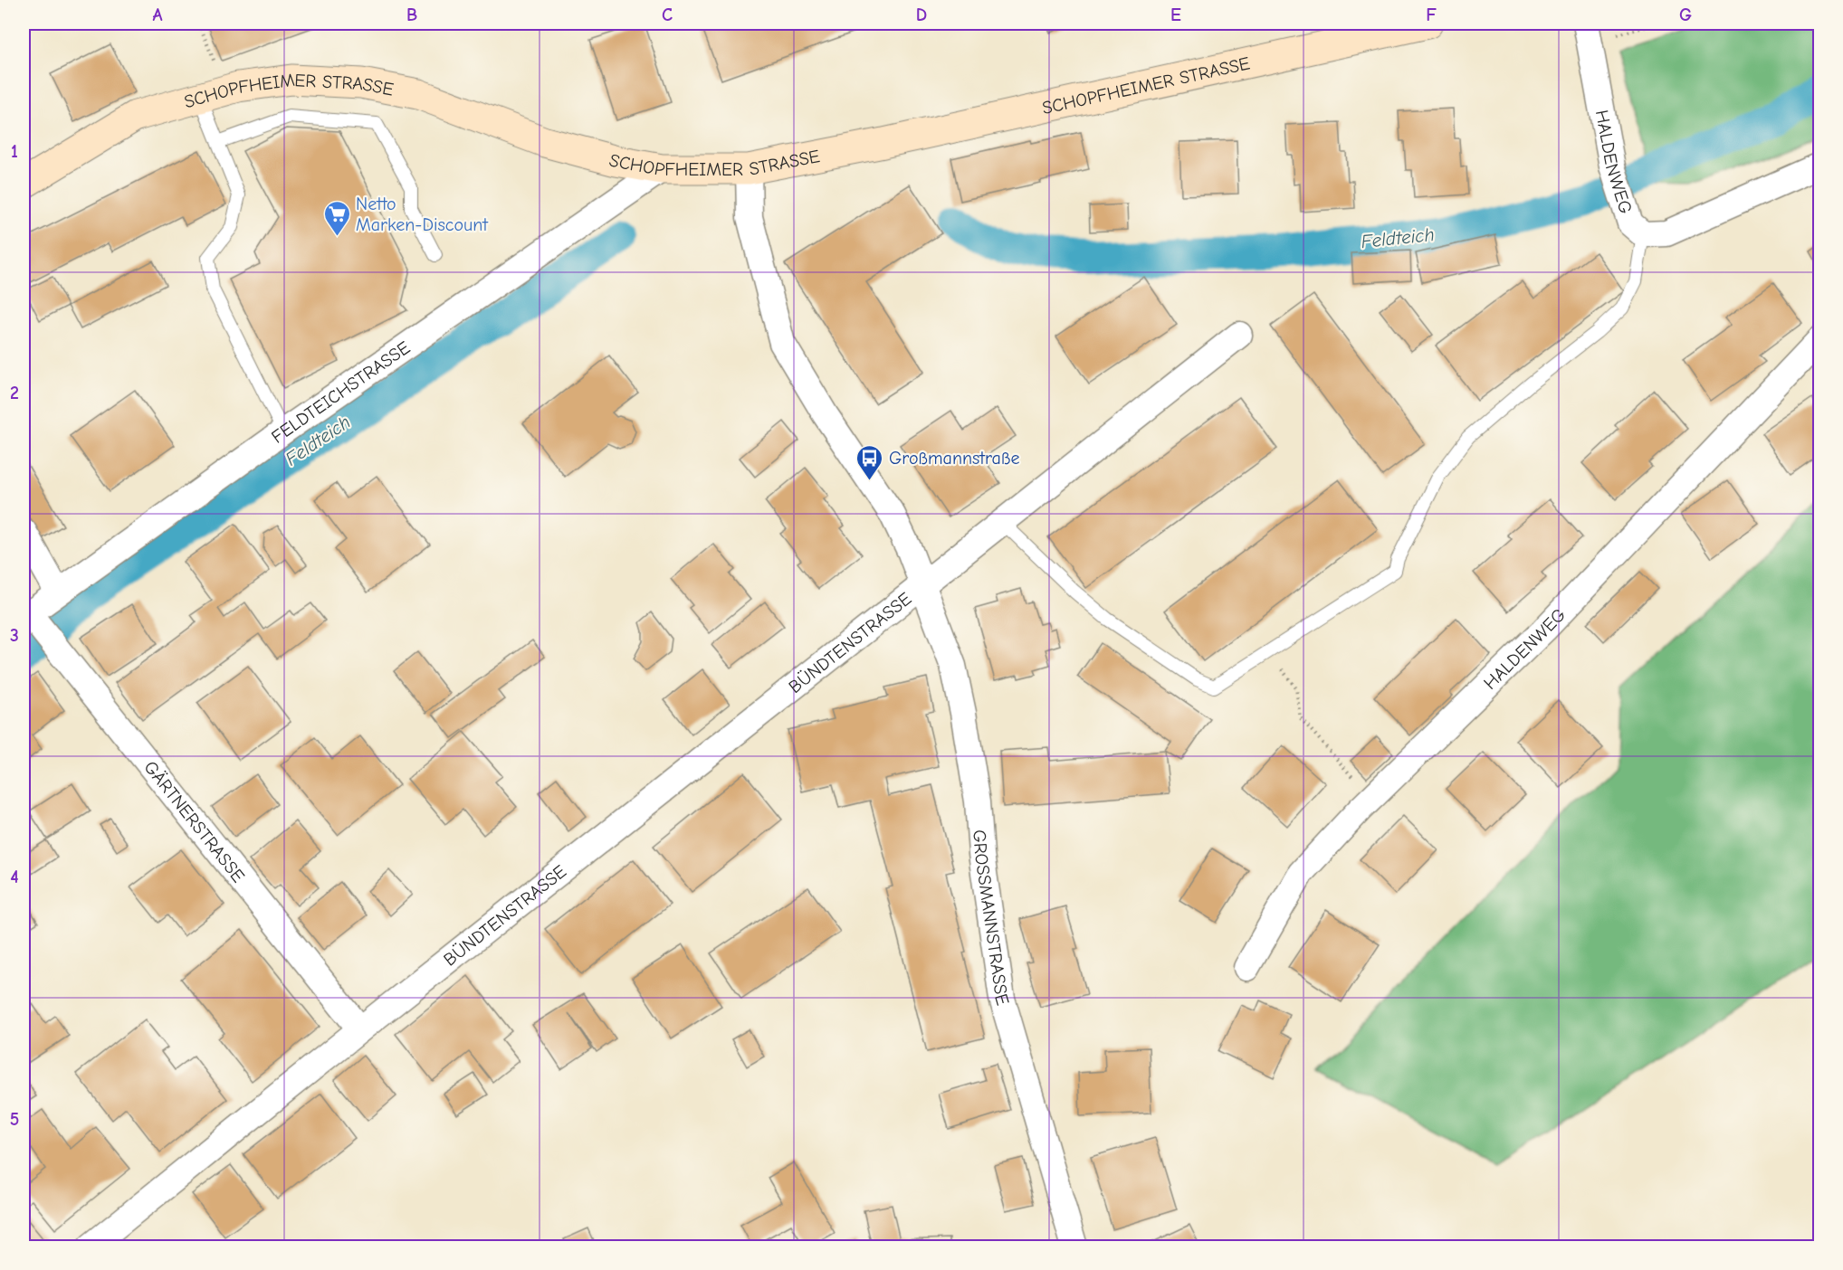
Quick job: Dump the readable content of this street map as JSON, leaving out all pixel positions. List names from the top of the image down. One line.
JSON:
{"streets":{"main road":["SCHOPFHEIMER STRASSE"],"street":["HALDENWEG","FELDTEICHSTRASSE","BÜNDTENSTRASSE","GÄRTNERSTRASSE","GROSSMANNSTRASSE"]},"crossings":[["SCHOPFHEIMER STRASSE","FELDTEICHSTRASSE"],["SCHOPFHEIMER STRASSE","GROSSMANNSTRASSE"],["FELDTEICHSTRASSE","GÄRTNERSTRASSE"],["BÜNDTENSTRASSE","GÄRTNERSTRASSE"],["BÜNDTENSTRASSE","GROSSMANNSTRASSE"]],"water":["Feldteich"],"places":{"supermarket":["Netto Marken-Discount"],"bus stop":["Großmannstraße"]},"grid":{"columns":["A","B","C","D","E","F","G"],"rows":["1","2","3","4","5"]}}
